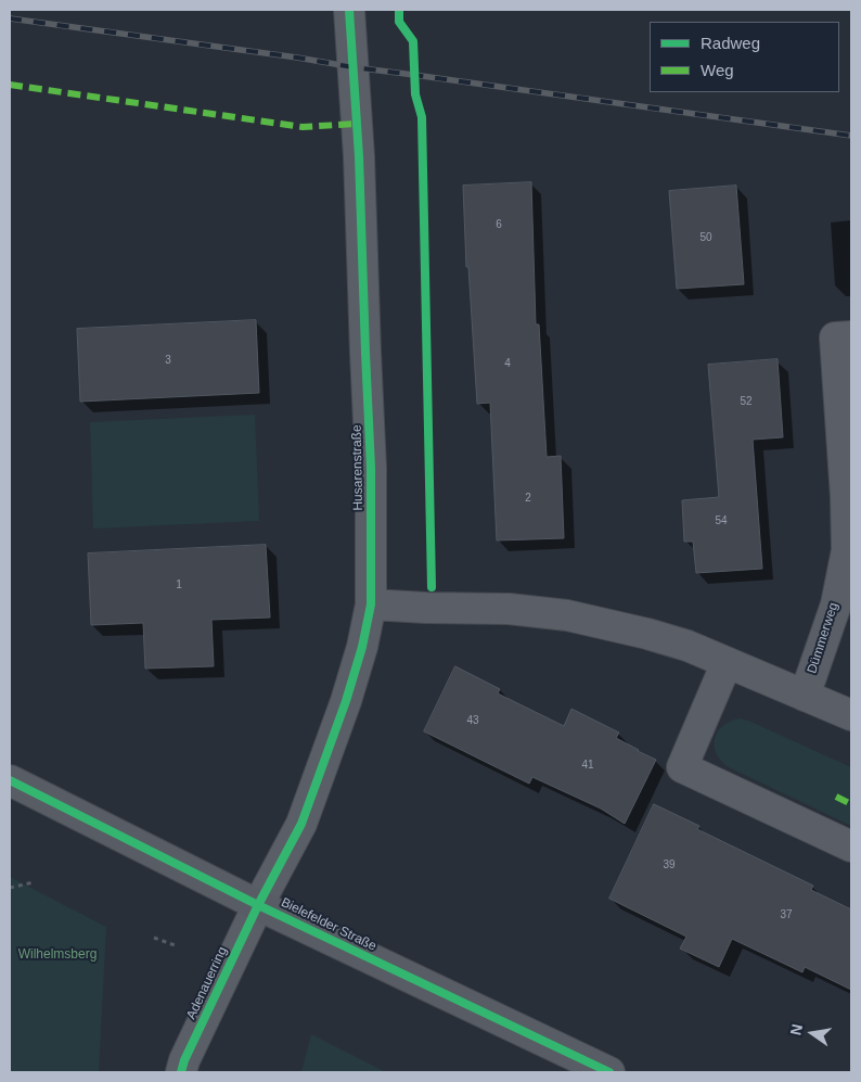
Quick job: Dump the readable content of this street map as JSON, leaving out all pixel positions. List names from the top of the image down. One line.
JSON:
{"streets":{"main road":["Bielefelder Straße"],"street":["Husarenstraße","Dümmerweg","Adenauerring"]},"crossings":[["Husarenstraße","Bielefelder Straße"],["Husarenstraße","Adenauerring"],["Bielefelder Straße","Adenauerring"]],"parks":["Wilhelmsberg"],"house_numbers":["6","50","3","4","52","2","54","1","43","41","39","37"],"legend":["Radweg","Weg"],"north":"left"}
